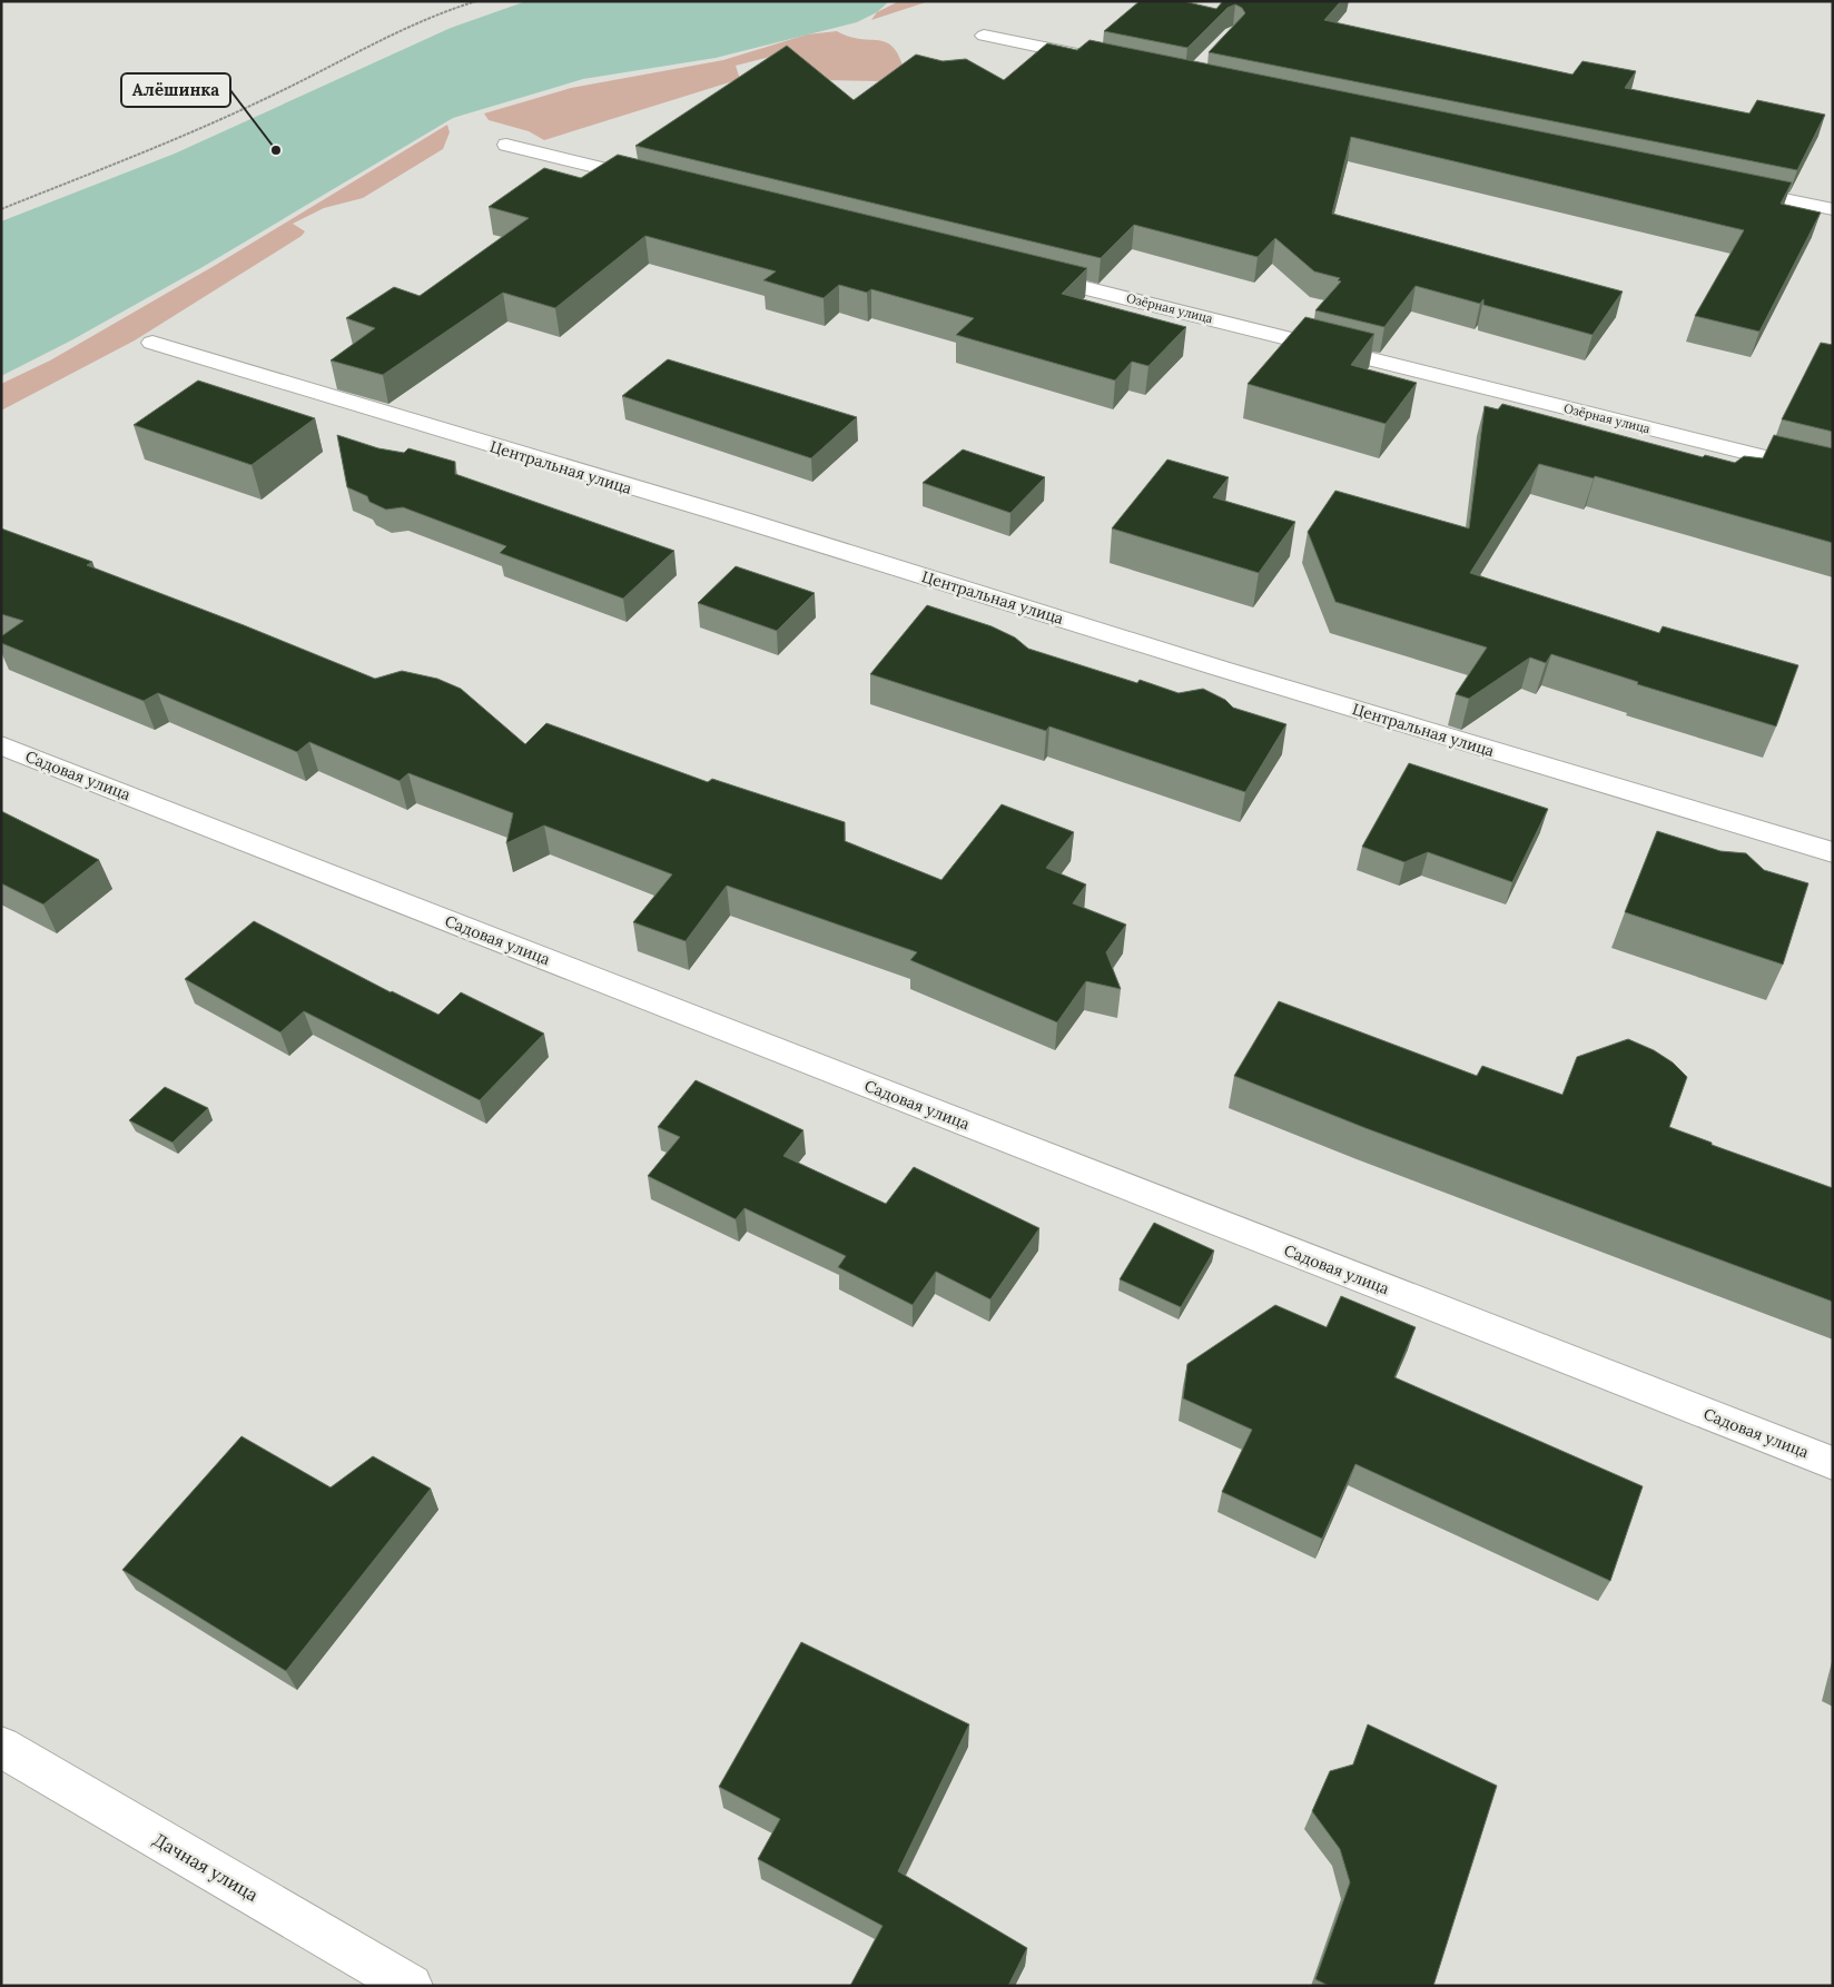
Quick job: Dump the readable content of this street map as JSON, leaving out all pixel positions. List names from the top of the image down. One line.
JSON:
{"streets":{"street":["Озёрная улица","Центральная улица","Садовая улица","Дачная улица"]},"places":["Алёшинка"]}
